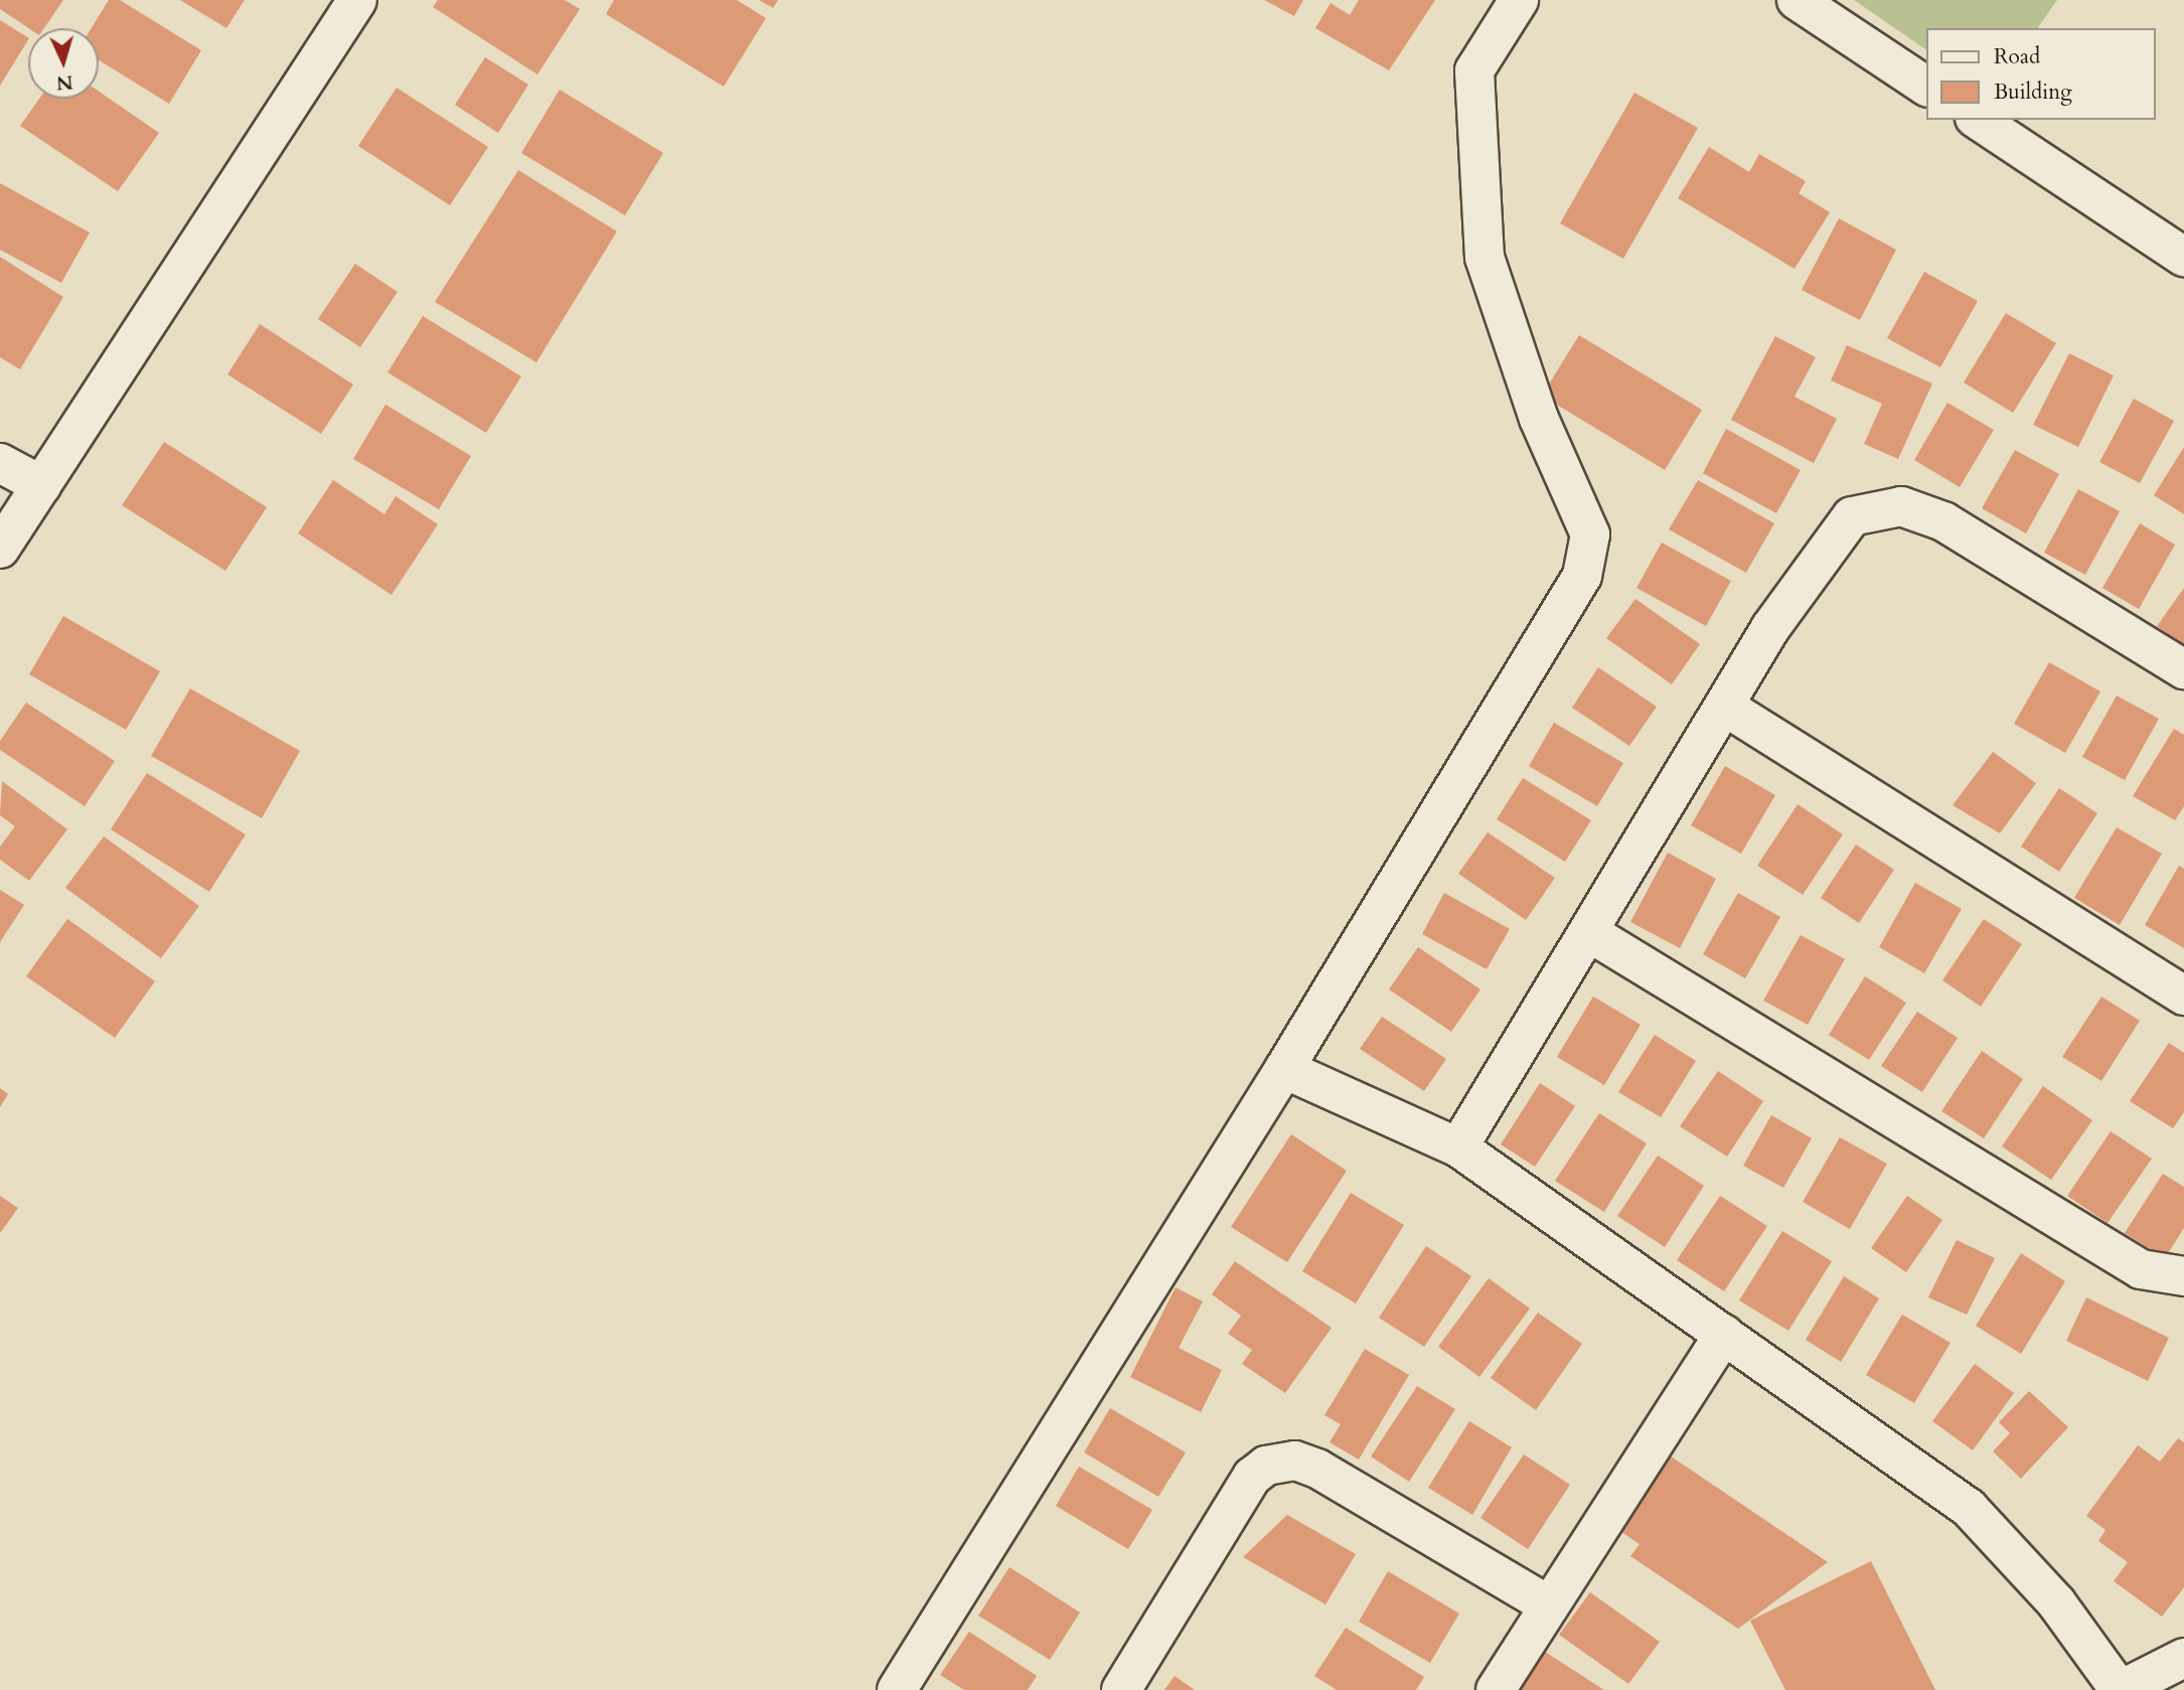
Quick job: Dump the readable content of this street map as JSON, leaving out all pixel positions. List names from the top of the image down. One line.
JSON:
{"legend":["Road","Building"],"north":"bottom"}
